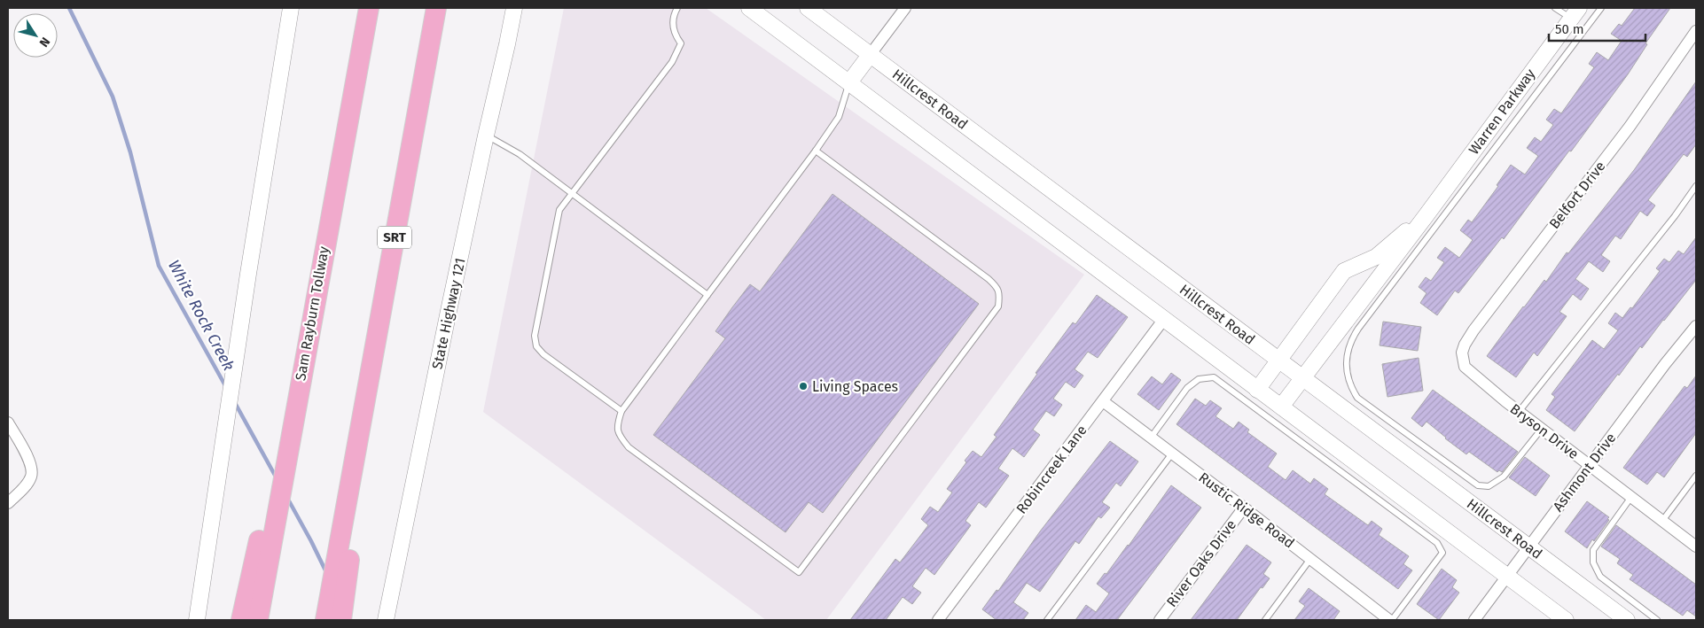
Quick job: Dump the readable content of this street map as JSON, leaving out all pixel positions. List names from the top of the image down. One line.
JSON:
{"streets":{"highway":["SRT","Sam Rayburn Tollway"],"main road":["Hillcrest Road","Warren Parkway","State Highway 121"],"street":["Belfort Drive","Bryson Drive","Robincreek Lane","Ashmont Drive","Rustic Ridge Road","River Oaks Drive"]},"crossings":[["Hillcrest Road","Warren Parkway"],["Hillcrest Road","Ashmont Drive"],["Belfort Drive","Bryson Drive"],["Bryson Drive","Ashmont Drive"],["Robincreek Lane","Rustic Ridge Road"],["Rustic Ridge Road","River Oaks Drive"]],"water":["White Rock Creek"],"places":["Living Spaces"],"scale_bar":"50 m","north":"bottom right"}
